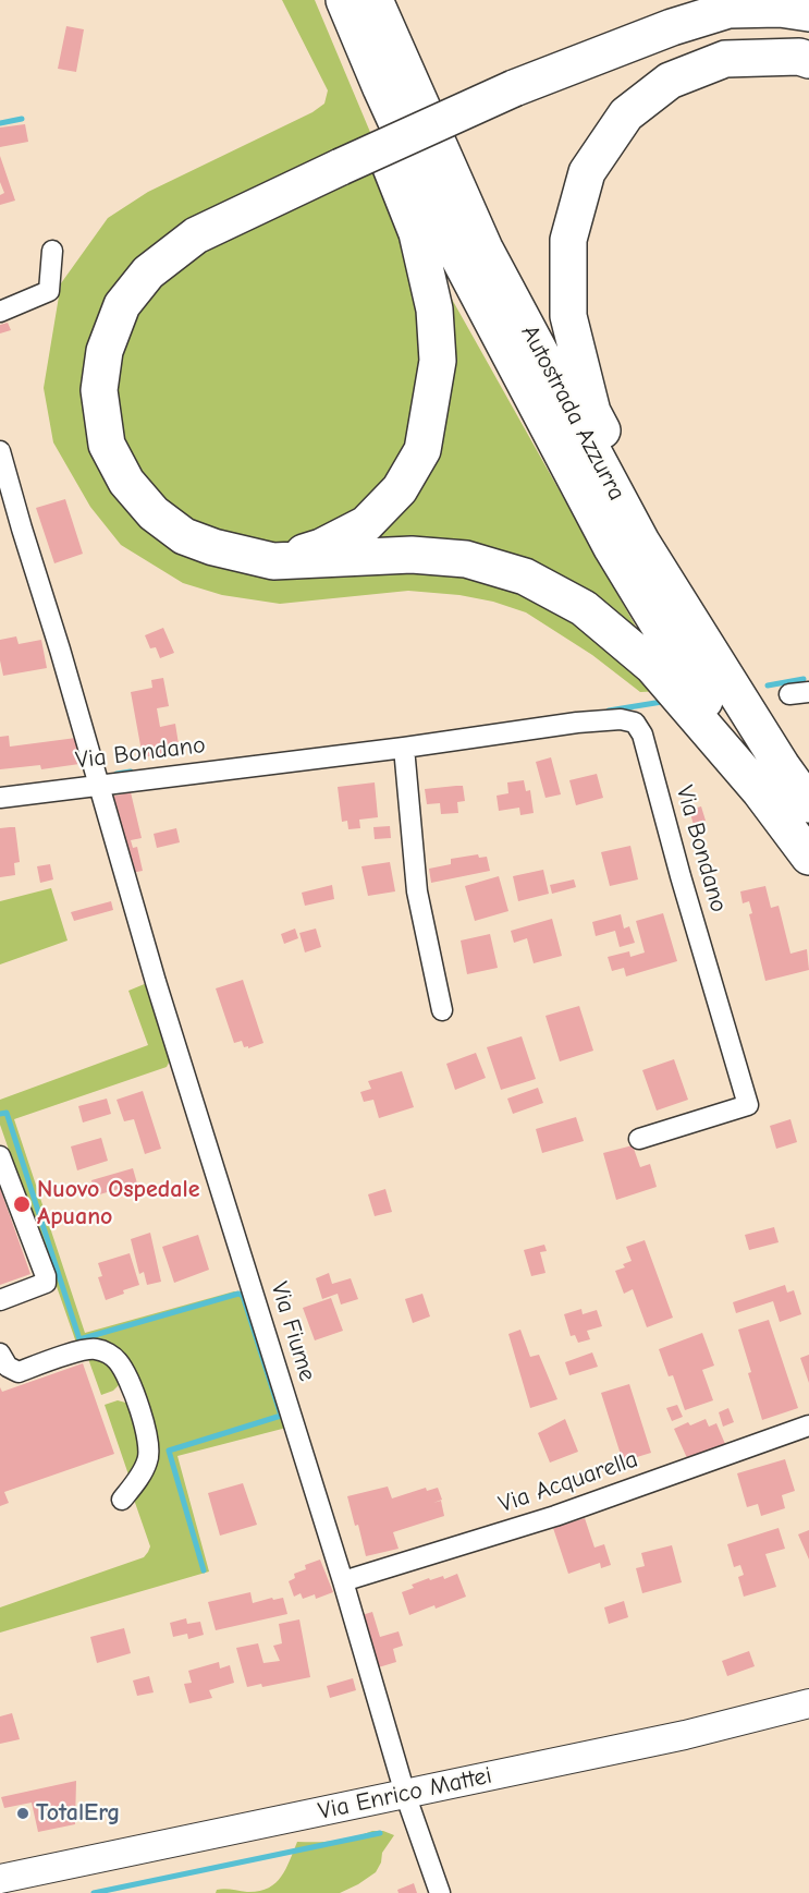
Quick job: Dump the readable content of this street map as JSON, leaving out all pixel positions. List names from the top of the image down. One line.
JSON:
{"streets":{"highway":["Autostrada Azzurra"],"main road":["Via Enrico Mattei"],"street":["Via Bondano","Via Fiume","Via Acquarella"]},"crossings":[["Via Bondano","Via Fiume"],["Via Fiume","Via Acquarella"],["Via Fiume","Via Enrico Mattei"]],"places":["Nuovo Ospedale Apuano","TotalErg"]}
